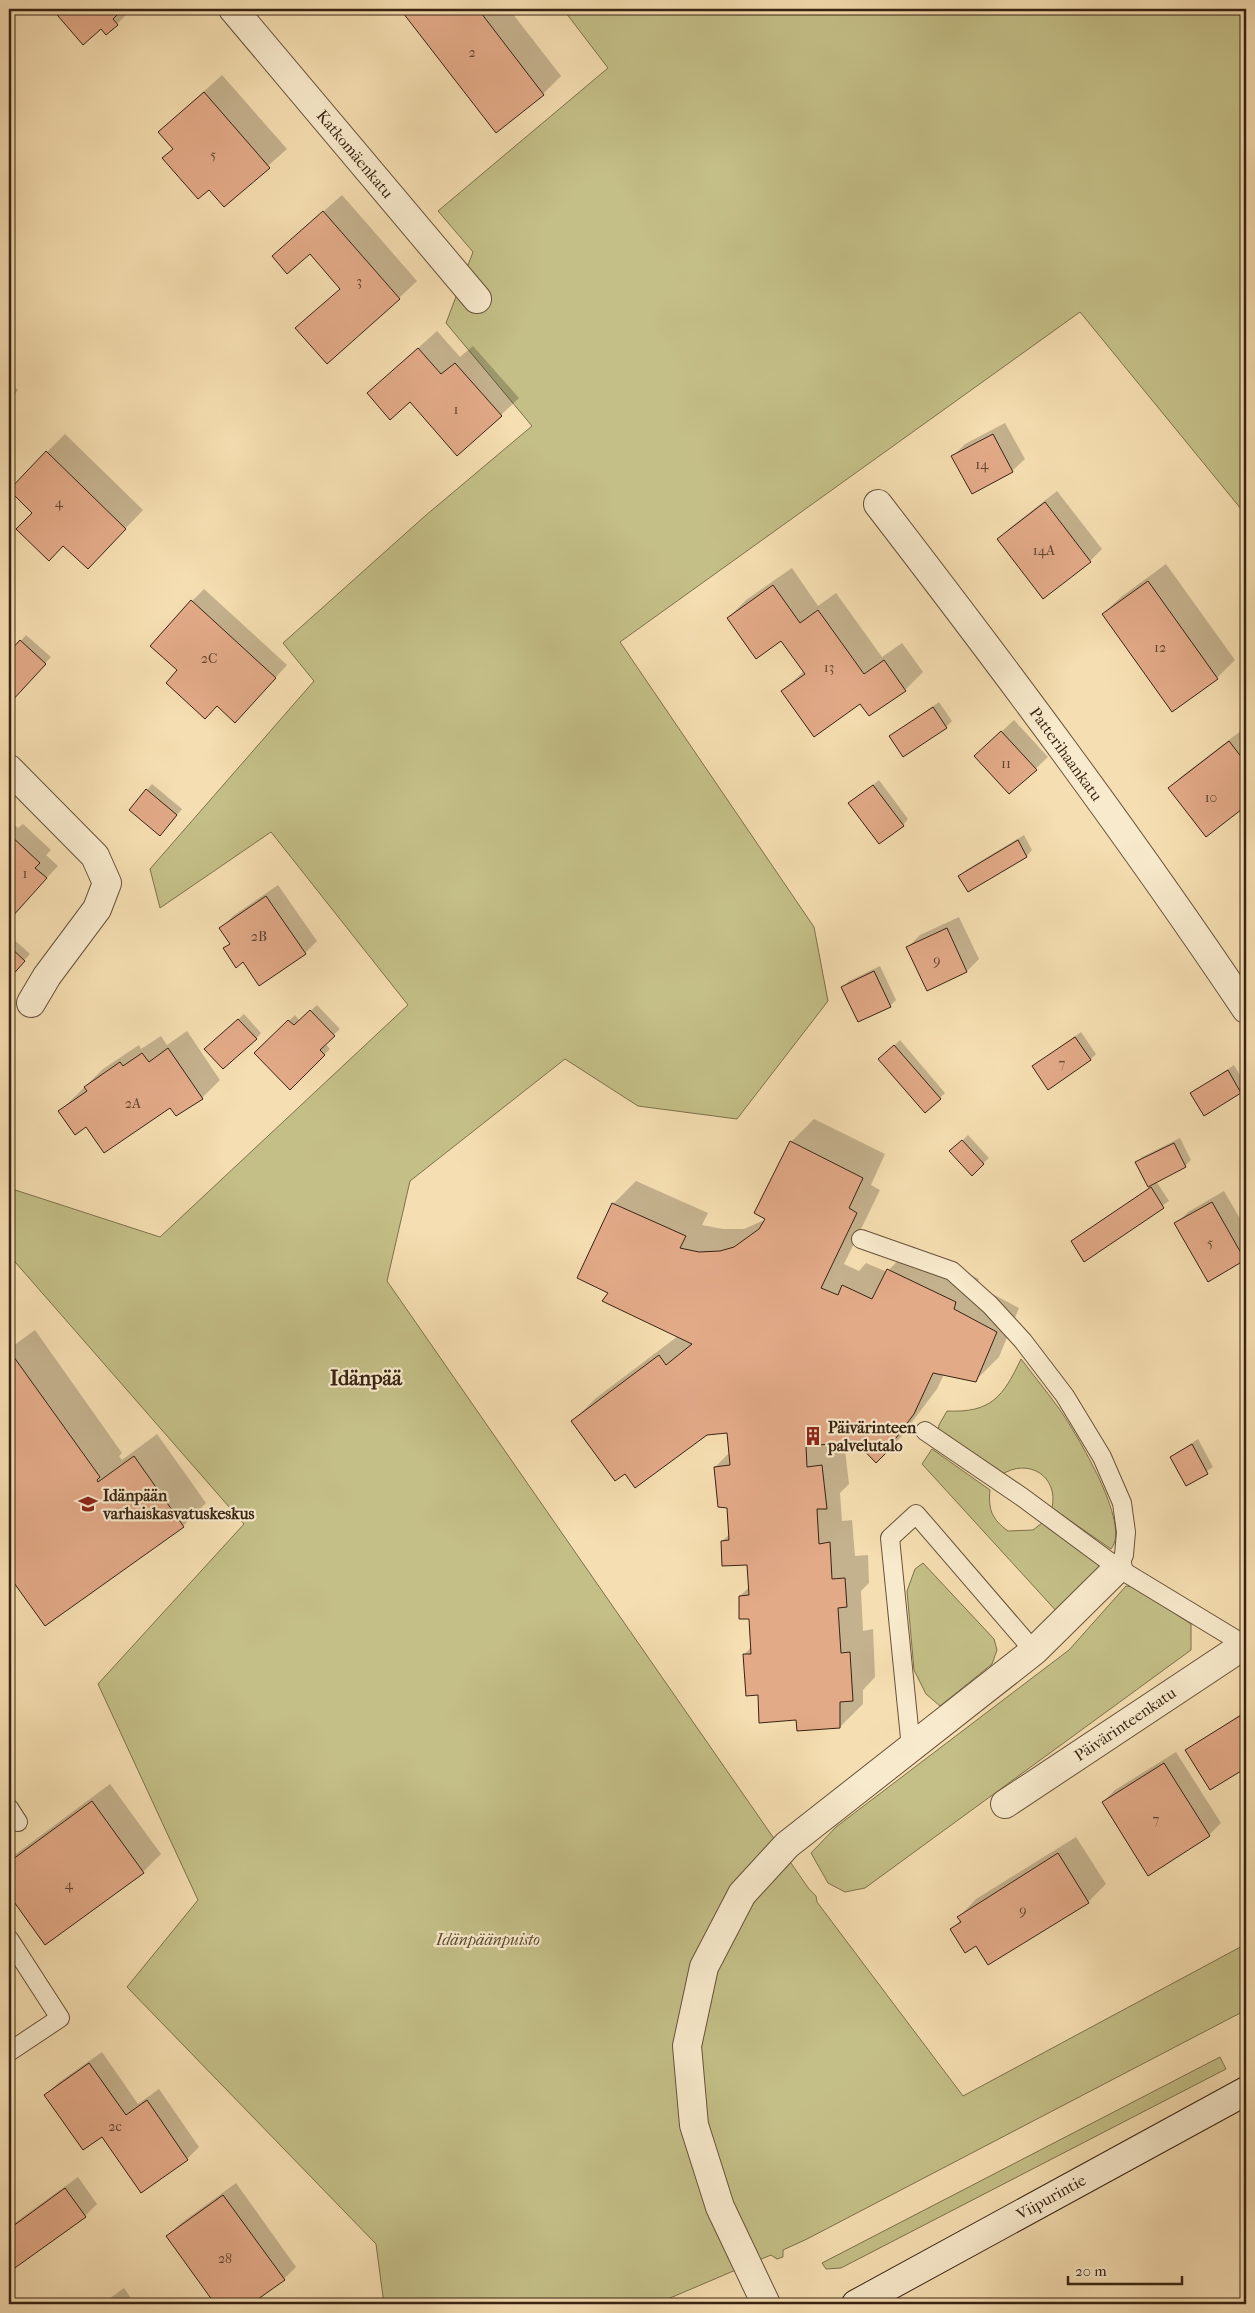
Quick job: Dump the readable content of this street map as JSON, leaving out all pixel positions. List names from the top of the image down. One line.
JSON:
{"streets":{"street":["Katkomäenkatu","Patterihaankatu","Päivärinteenkatu","Viipurintie"]},"districts":["Idänpää"],"parks":["Idänpäänpuisto"],"places":{"building":["Päivärinteen palvelutalo"],"school or university":["Idänpään varhaiskasvatuskeskus"]},"house_numbers":["2","5","3","1","14","4","14A","12","2C","13","11","10","1","2B","9","7","2A","5","7","4","9","2c","28"],"scale_bar":"20 m"}
